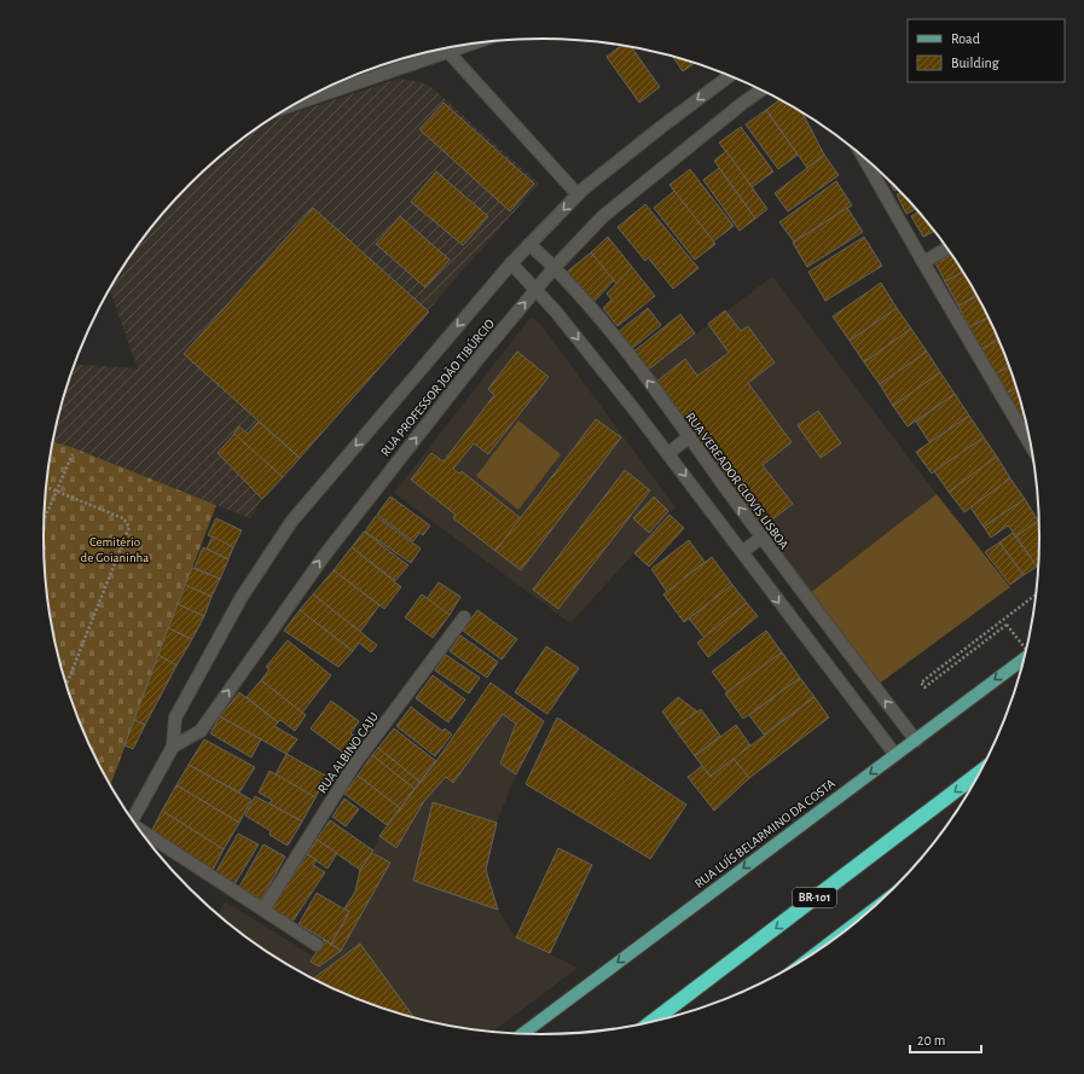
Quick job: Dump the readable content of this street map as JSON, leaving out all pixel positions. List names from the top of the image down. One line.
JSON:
{"streets":{"highway":["BR-101"],"main road":["RUA LUÍS BELARMINO DA COSTA"],"street":["RUA PROFESSOR JOÃO TIBÚRCIO","RUA VEREADOR CLOVIS LISBOA","RUA ALBINO CAJU"]},"crossings":[["RUA PROFESSOR JOÃO TIBÚRCIO","RUA VEREADOR CLOVIS LISBOA"],["RUA VEREADOR CLOVIS LISBOA","RUA LUÍS BELARMINO DA COSTA"]],"one_way":["RUA LUÍS BELARMINO DA COSTA"],"parks":["Cemitério de Goianinha"],"legend":["Road","Building"],"scale_bar":"20 m"}
